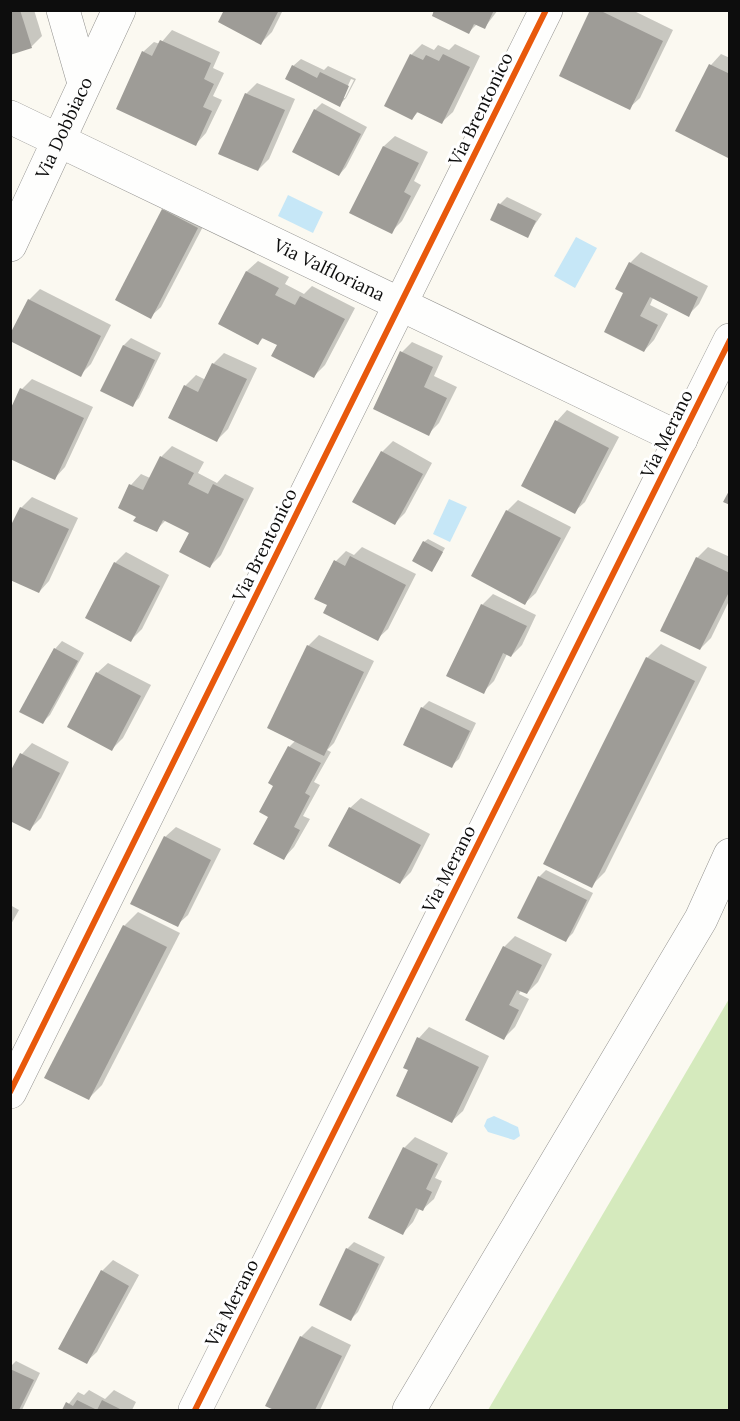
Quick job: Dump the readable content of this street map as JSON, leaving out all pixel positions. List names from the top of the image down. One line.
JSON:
{"streets":{"street":["Via Brentonico","Via Dobbiaco","Via Valfloriana","Via Merano"]},"crossings":[["Via Brentonico","Via Valfloriana"],["Via Dobbiaco","Via Valfloriana"],["Via Valfloriana","Via Merano"]]}
